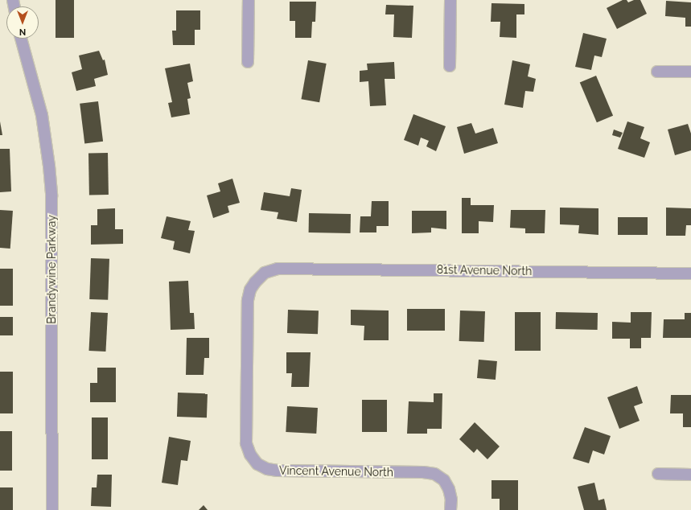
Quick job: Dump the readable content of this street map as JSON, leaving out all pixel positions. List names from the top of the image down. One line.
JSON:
{"streets":{"street":["Brandywine Parkway","81st Avenue North","Vincent Avenue North"]},"crossings":[["81st Avenue North","Vincent Avenue North"]],"north":"bottom"}
